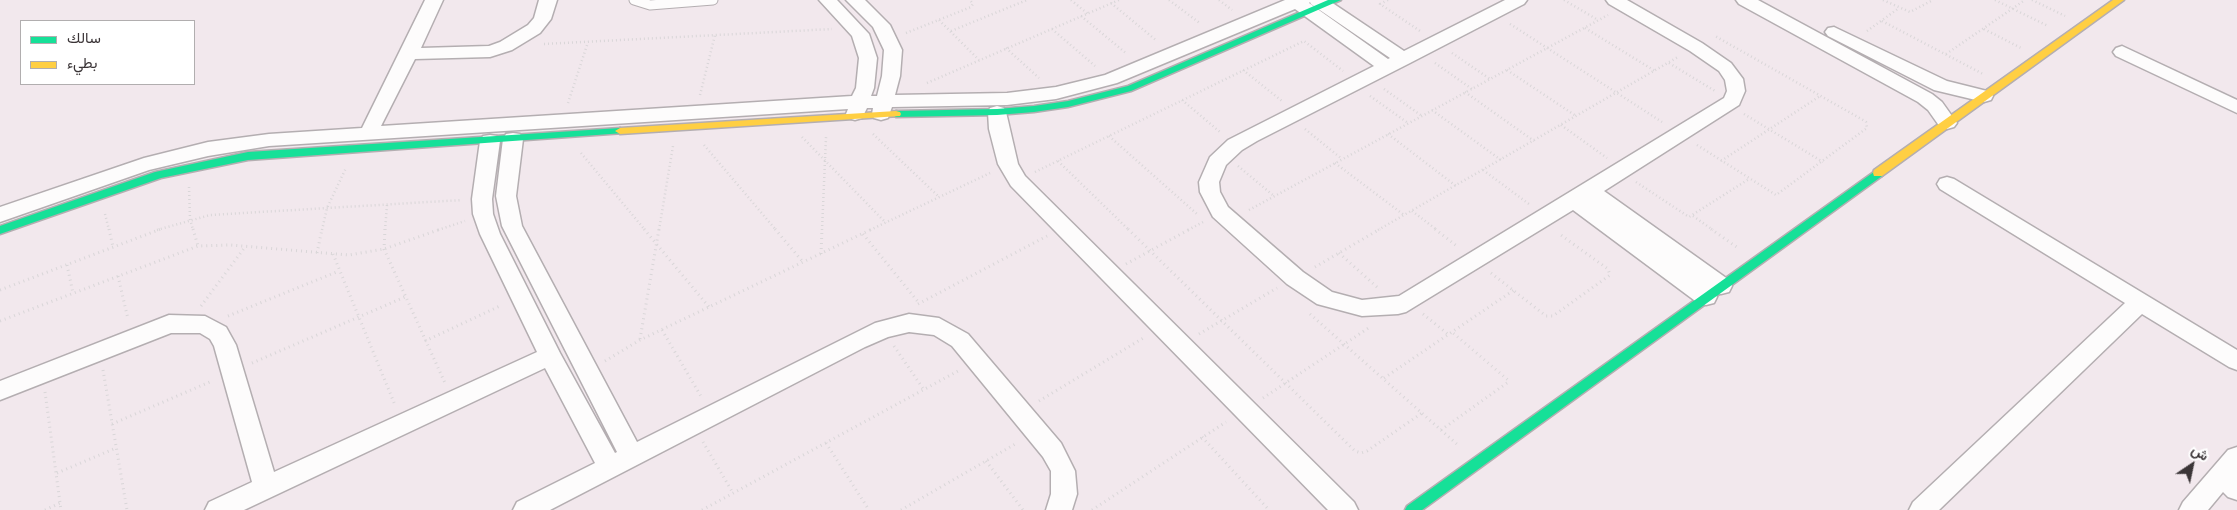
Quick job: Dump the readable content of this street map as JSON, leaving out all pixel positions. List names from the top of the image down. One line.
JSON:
{"legend":["سالك","بطيء"],"north":"top right"}
